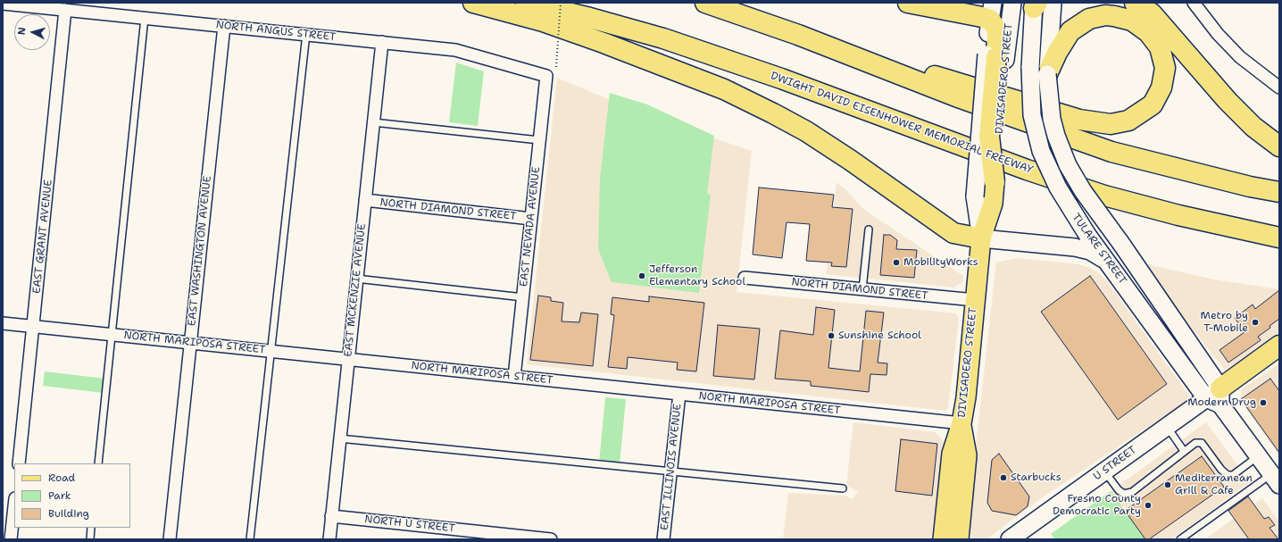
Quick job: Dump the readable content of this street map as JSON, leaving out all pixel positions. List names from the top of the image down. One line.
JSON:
{"streets":{"highway":["DWIGHT DAVID EISENHOWER MEMORIAL FREEWAY"],"main road":["DIVISADERO STREET","TULARE STREET","U STREET"],"street":["NORTH ANGUS STREET","NORTH DIAMOND STREET","EAST NEVADA AVENUE","EAST GRANT AVENUE","EAST WASHINGTON AVENUE","EAST MCKENZIE AVENUE","NORTH MARIPOSA STREET","EAST ILLINOIS AVENUE","NORTH U STREET"]},"crossings":[["NORTH ANGUS STREET","EAST NEVADA AVENUE"],["NORTH ANGUS STREET","EAST GRANT AVENUE"],["NORTH ANGUS STREET","EAST WASHINGTON AVENUE"],["NORTH ANGUS STREET","EAST MCKENZIE AVENUE"],["DIVISADERO STREET","NORTH DIAMOND STREET"],["DIVISADERO STREET","NORTH MARIPOSA STREET"],["NORTH DIAMOND STREET","EAST NEVADA AVENUE"],["NORTH DIAMOND STREET","EAST MCKENZIE AVENUE"],["EAST NEVADA AVENUE","NORTH MARIPOSA STREET"],["EAST GRANT AVENUE","NORTH MARIPOSA STREET"],["TULARE STREET","U STREET"],["EAST WASHINGTON AVENUE","NORTH MARIPOSA STREET"],["EAST MCKENZIE AVENUE","NORTH MARIPOSA STREET"],["EAST MCKENZIE AVENUE","NORTH U STREET"],["NORTH MARIPOSA STREET","EAST ILLINOIS AVENUE"]],"places":["MobilityWorks","Jefferson Elementary School","Metro by T-Mobile","Sunshine School","Modern Drug","Starbucks","Mediterranean Grill & Cafe","Fresno County Democratic Party"],"legend":["Road","Park","Building"],"north":"left"}
